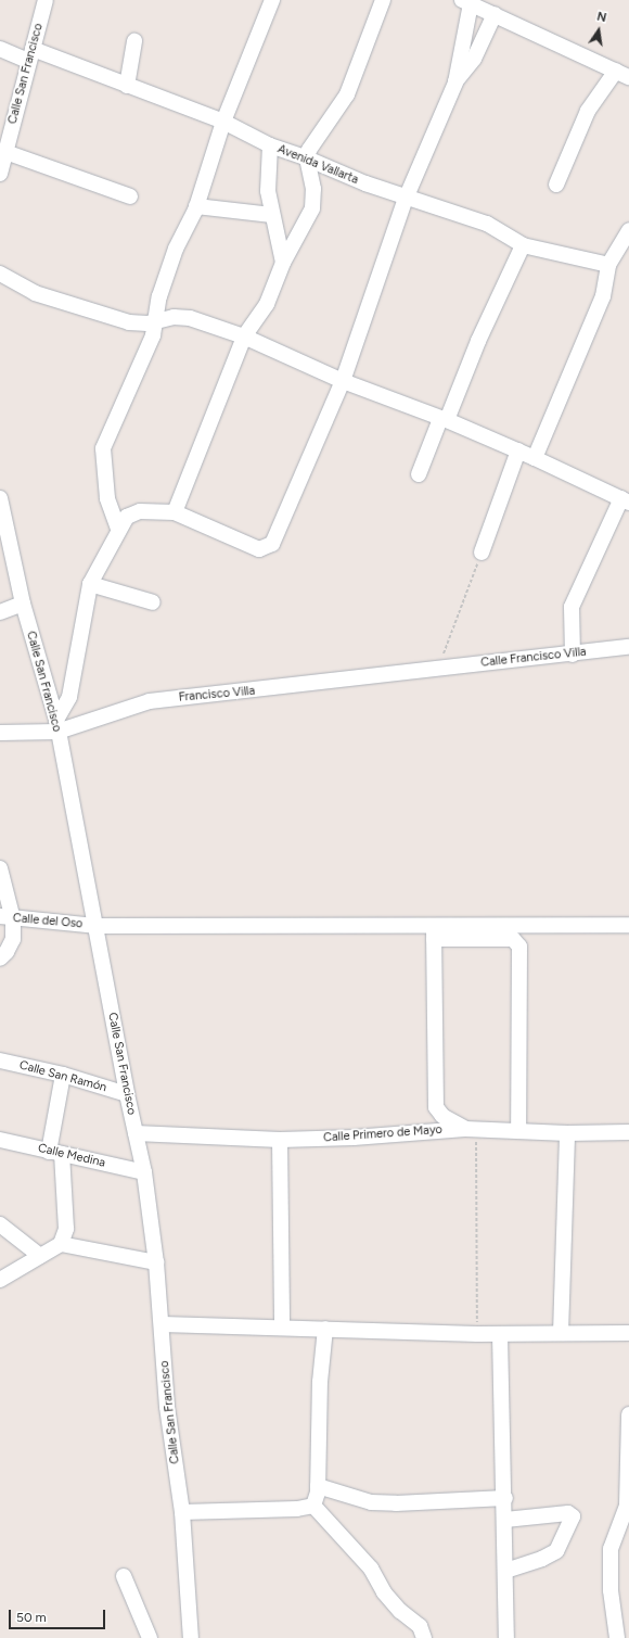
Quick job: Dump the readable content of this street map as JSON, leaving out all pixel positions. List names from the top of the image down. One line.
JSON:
{"streets":{"street":["Calle San Francisco","Avenida Vallarta","Calle Francisco Villa","Francisco Villa","Calle del Oso","Calle San Ramón","Calle Primero de Mayo","Calle Medina"]},"crossings":[["Calle San Francisco","Avenida Vallarta"],["Calle San Francisco","Francisco Villa"],["Calle San Francisco","Calle del Oso"],["Calle San Francisco","Calle San Ramón"],["Calle San Francisco","Calle Primero de Mayo"],["Calle San Francisco","Calle Medina"],["Calle Francisco Villa","Francisco Villa"]],"scale_bar":"50 m","north":"top"}
